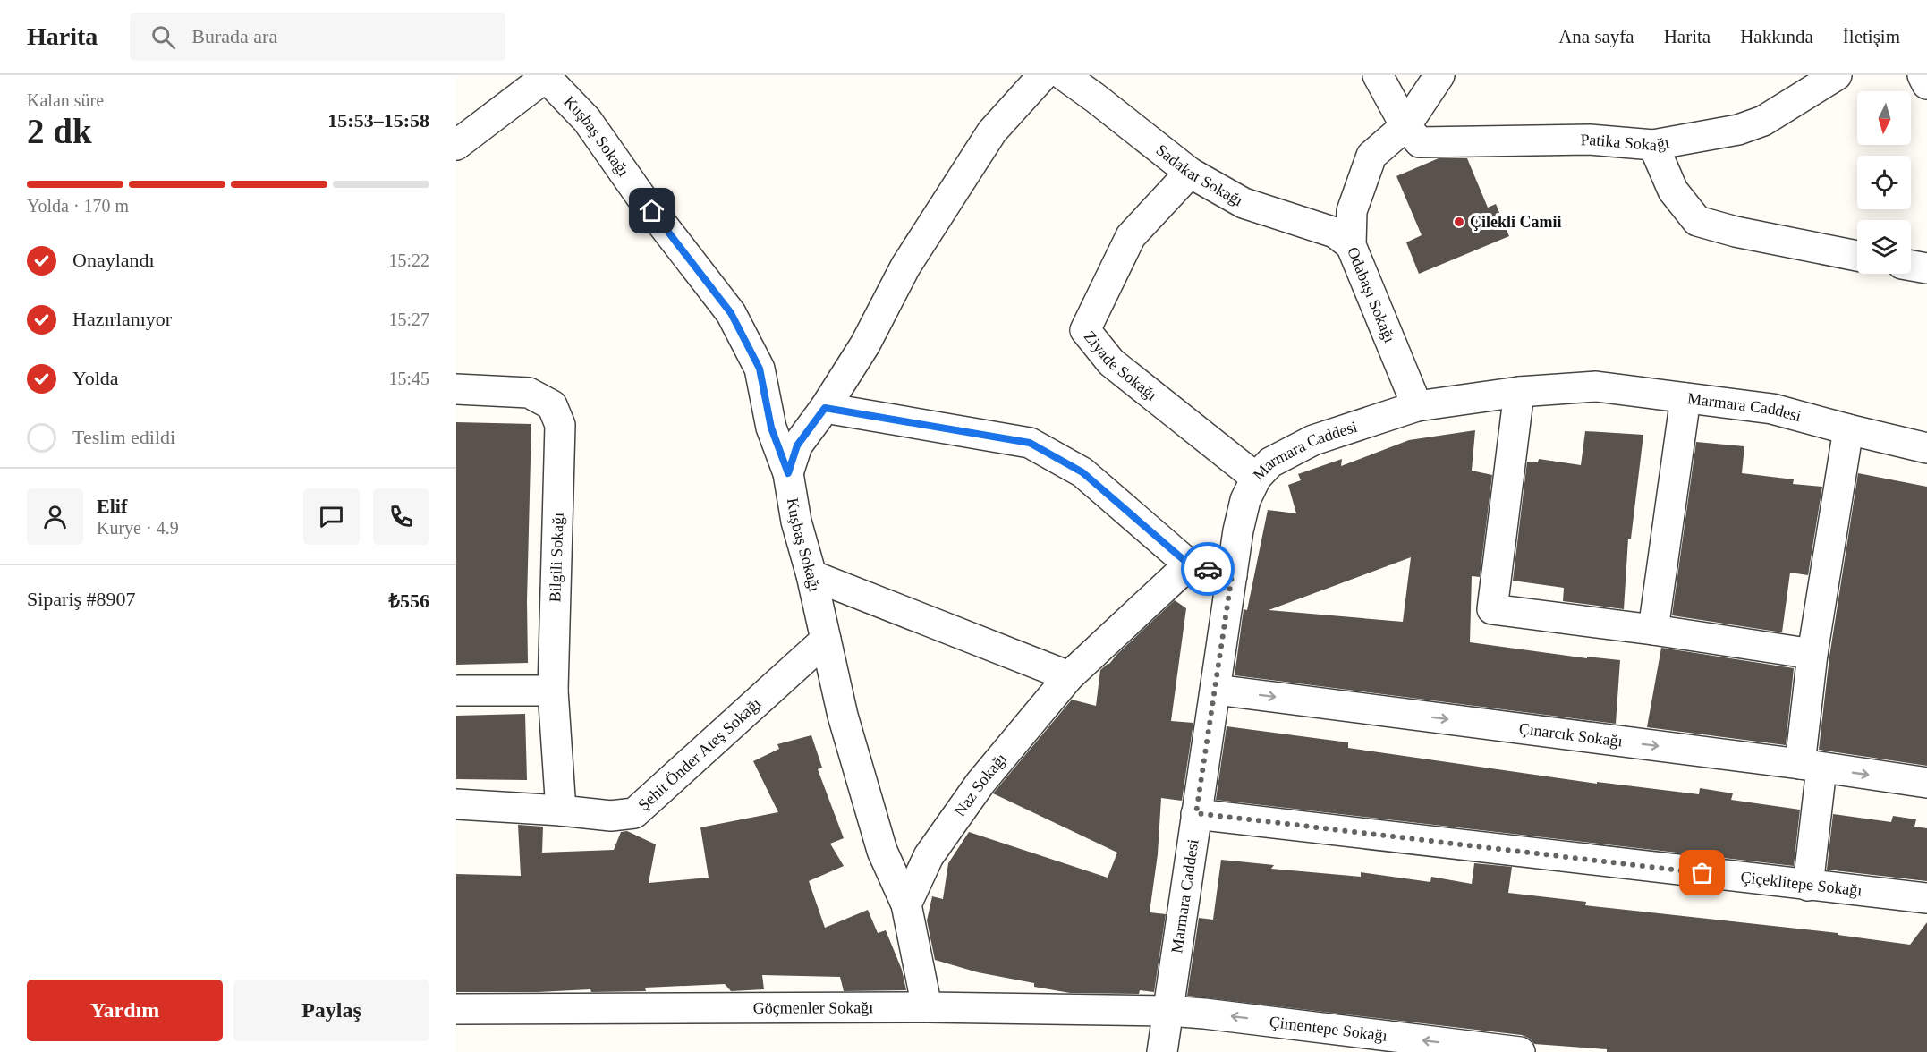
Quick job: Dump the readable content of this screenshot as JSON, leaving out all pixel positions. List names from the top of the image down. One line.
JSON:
{"streets":{"street":["Kuşbaş Sokağı","Patika Sokağı","Sadakat Sokağı","Odabaşı Sokağı","Ziyade Sokağı","Marmara Caddesi","Bilgili Sokağı","Çınarcık Sokağı","Şehit Önder Ateş Sokağı","Naz Sokağı","Çiçeklitepe Sokağı","Göçmenler Sokağı","Çimentepe Sokağı"]},"crossings":[["Kuşbaş Sokağı","Şehit Önder Ateş Sokağı"],["Kuşbaş Sokağı","Naz Sokağı"],["Kuşbaş Sokağı","Göçmenler Sokağı"],["Patika Sokağı","Odabaşı Sokağı"],["Sadakat Sokağı","Odabaşı Sokağı"],["Sadakat Sokağı","Ziyade Sokağı"],["Odabaşı Sokağı","Marmara Caddesi"],["Ziyade Sokağı","Marmara Caddesi"],["Marmara Caddesi","Çınarcık Sokağı"],["Marmara Caddesi","Çiçeklitepe Sokağı"],["Marmara Caddesi","Göçmenler Sokağı"],["Marmara Caddesi","Çimentepe Sokağı"],["Bilgili Sokağı","Şehit Önder Ateş Sokağı"],["Göçmenler Sokağı","Çimentepe Sokağı"]],"one_way":["Çınarcık Sokağı","Çimentepe Sokağı"],"places":["Çilekli Camii"],"north":"bottom","page":{"header":"Harita","search":"Burada ara","nav":["Ana sayfa","Harita","Hakkında","İletişim"],"heading":["2 dk","Kalan süre","15:53–15:58"],"panel":["Elif","Kurye · 4.9","Sipariş #8907","₺556"],"bar":"Yolda · 170 m","list":[["Onaylandı","15:22"],["Hazırlanıyor","15:27"],["Yolda","15:45"],"Teslim edildi"],"buttons":["Yardım","Paylaş"]}}
